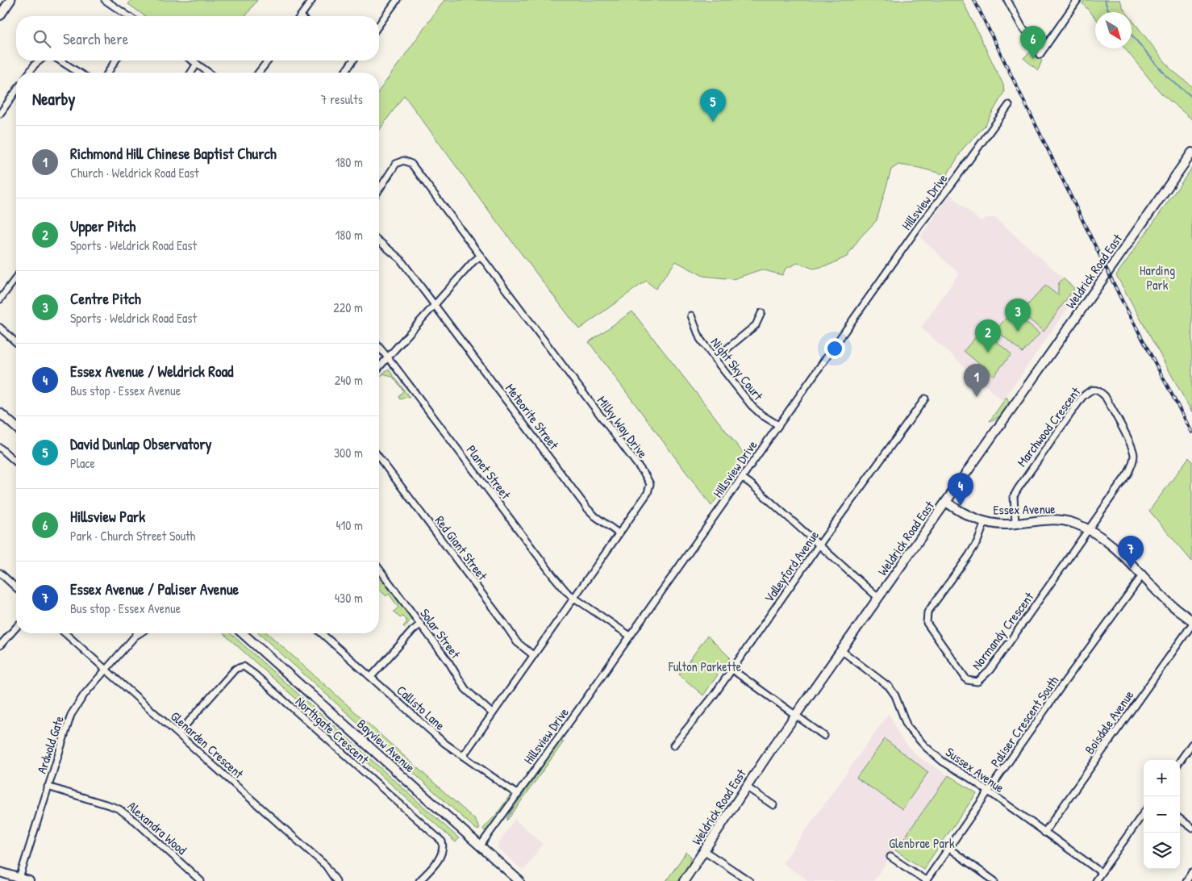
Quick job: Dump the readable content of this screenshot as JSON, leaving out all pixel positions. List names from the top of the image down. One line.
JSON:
{"streets":{"street":["Hillsview Drive","Weldrick Road East","Night Sky Court","Meteorite Street","Milky Way Drive","Marchwood Crescent","Planet Street","Essex Avenue","Red Giant Street","Valleyford Avenue","Normandy Crescent","Solar Street","Callisto Lane","Paliser Crescent South","Boisdale Avenue","Northgate Crescent","Ardwold Gate","Glenarden Crescent","Bayview Avenue","Sussex Avenue","Alexandra Wood"]},"crossings":[["Hillsview Drive","Night Sky Court"],["Hillsview Drive","Planet Street"],["Hillsview Drive","Callisto Lane"],["Hillsview Drive","Bayview Avenue"],["Weldrick Road East","Essex Avenue"],["Weldrick Road East","Sussex Avenue"],["Meteorite Street","Milky Way Drive"],["Milky Way Drive","Planet Street"],["Milky Way Drive","Red Giant Street"],["Milky Way Drive","Solar Street"],["Milky Way Drive","Callisto Lane"],["Marchwood Crescent","Essex Avenue"],["Marchwood Crescent","Normandy Crescent"],["Essex Avenue","Normandy Crescent"],["Essex Avenue","Paliser Crescent South"],["Paliser Crescent South","Sussex Avenue"],["Boisdale Avenue","Sussex Avenue"],["Northgate Crescent","Glenarden Crescent"],["Ardwold Gate","Glenarden Crescent"],["Ardwold Gate","Alexandra Wood"]],"parks":["Harding Park","Fulton Parkette","Glenbrae Park"],"north":"bottom right","page":{"search":"Search here","pins":["6","5","3","2","1","4","7"],"heading":["Nearby","7 results"],"list":[{"mark":"1","name":"Richmond Hill Chinese Baptist Church","note":"Church · Weldrick Road East","value":"180 m"},{"mark":"2","name":"Upper Pitch","note":"Sports · Weldrick Road East","value":"180 m"},{"mark":"3","name":"Centre Pitch","note":"Sports · Weldrick Road East","value":"220 m"},{"mark":"4","name":"Essex Avenue / Weldrick Road","note":"Bus stop · Essex Avenue","value":"240 m"},{"mark":"5","name":"David Dunlap Observatory","note":"Place","value":"300 m"},{"mark":"6","name":"Hillsview Park","note":"Park · Church Street South","value":"410 m"},{"mark":"7","name":"Essex Avenue / Paliser Avenue","note":"Bus stop · Essex Avenue","value":"430 m"}],"map_buttons":["+","−"]}}
